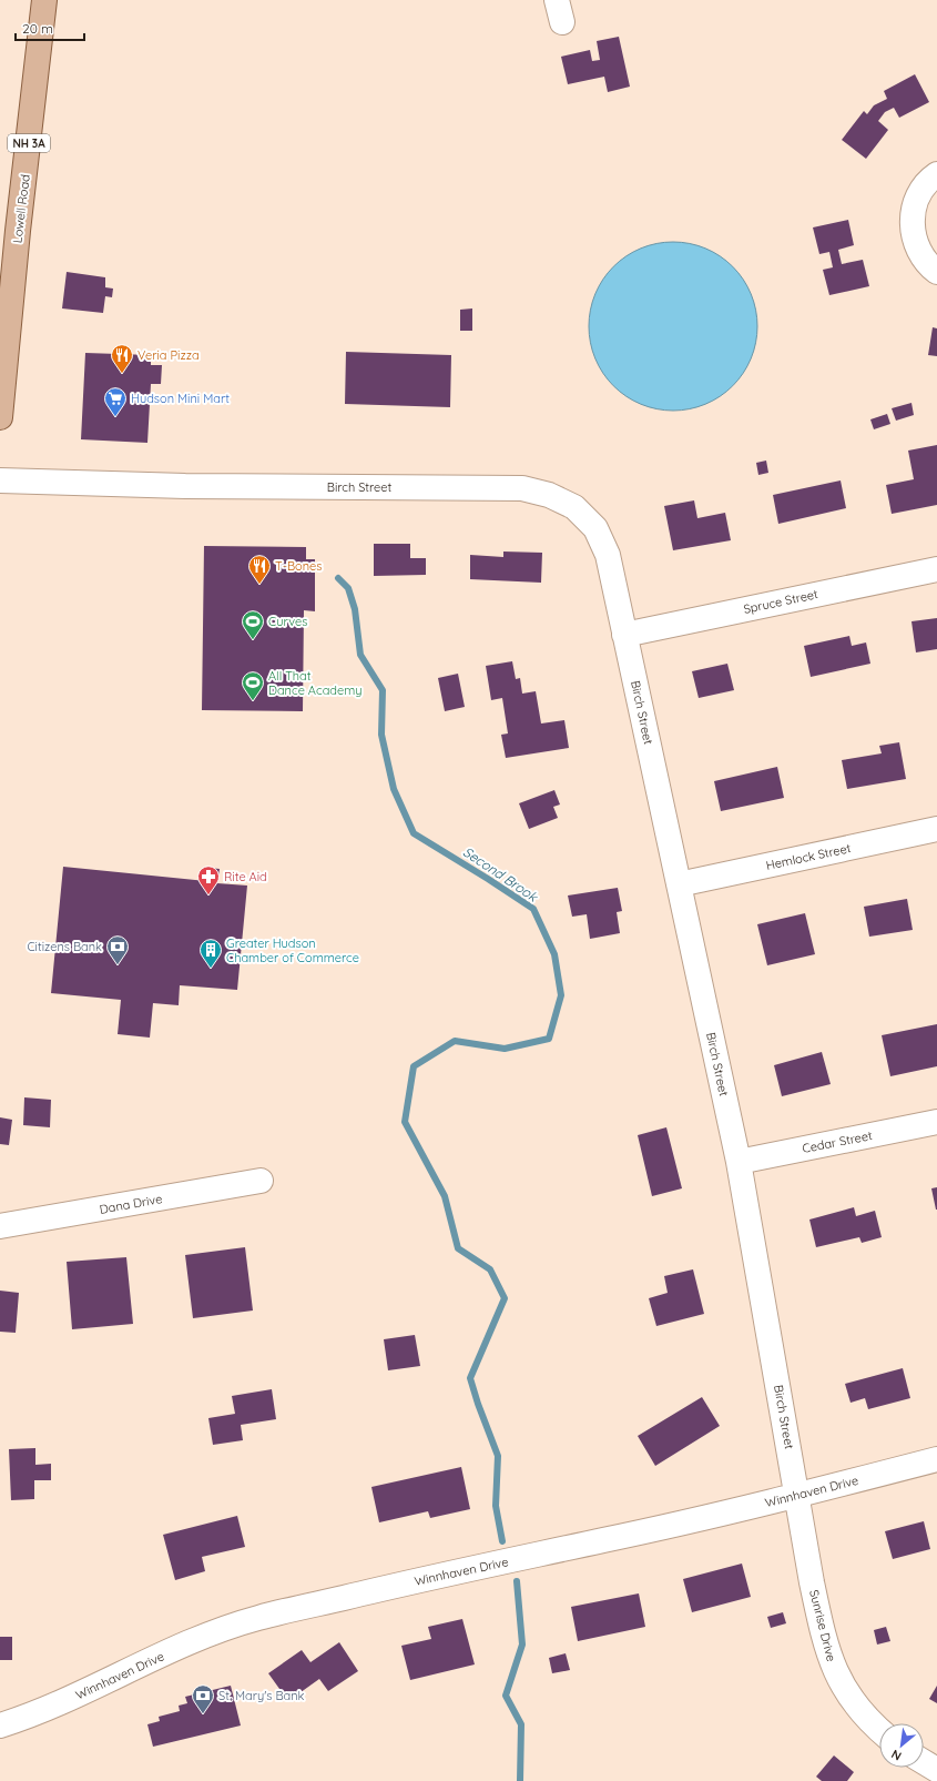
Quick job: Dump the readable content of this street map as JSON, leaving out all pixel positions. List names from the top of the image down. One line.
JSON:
{"streets":{"main road":["NH 3A","Lowell Road"],"street":["Birch Street","Spruce Street","Hemlock Street","Cedar Street","Dana Drive","Winnhaven Drive","Sunrise Drive"]},"crossings":[["Birch Street","Spruce Street"],["Birch Street","Hemlock Street"],["Birch Street","Cedar Street"],["Birch Street","Winnhaven Drive"],["Birch Street","Sunrise Drive"],["Winnhaven Drive","Sunrise Drive"]],"water":["Second Brook"],"places":{"restaurant":["Veria Pizza","T-Bones"],"supermarket":["Hudson Mini Mart"],"sports":["Curves","All That Dance Academy"],"pharmacy":["Rite Aid"],"bank":["Citizens Bank","St. Mary's Bank"],"building":["Greater Hudson Chamber of Commerce"]},"scale_bar":"20 m","north":"bottom left"}
